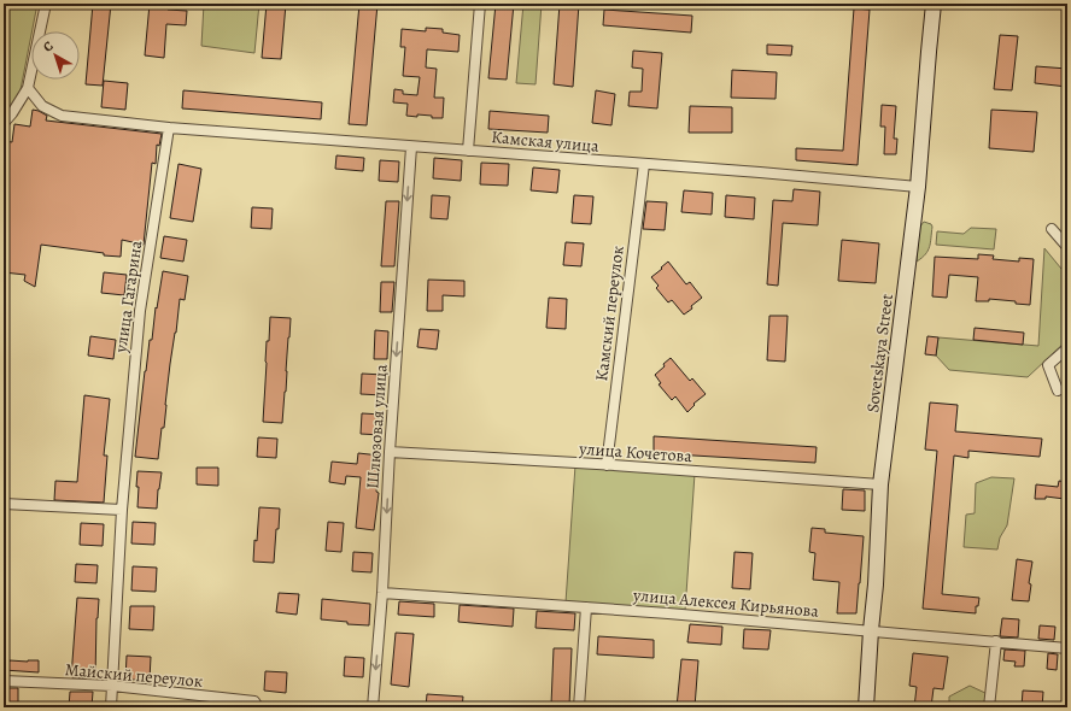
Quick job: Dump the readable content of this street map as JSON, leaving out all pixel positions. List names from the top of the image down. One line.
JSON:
{"streets":{"main road":["Sovetskaya Street"],"street":["Камская улица","улица Гагарина","Камский переулок","Шлюзовая улица","улица Кочетова","улица Алексея Кирьянова","Майский переулок"]},"crossings":[["Камская улица","улица Гагарина"],["Камская улица","Камский переулок"],["Камская улица","Sovetskaya Street"],["Камская улица","Шлюзовая улица"],["улица Гагарина","Майский переулок"],["Камский переулок","улица Кочетова"],["Sovetskaya Street","улица Кочетова"],["Sovetskaya Street","улица Алексея Кирьянова"],["Шлюзовая улица","улица Кочетова"],["Шлюзовая улица","улица Алексея Кирьянова"]],"one_way":["Шлюзовая улица"],"north":"top left"}
